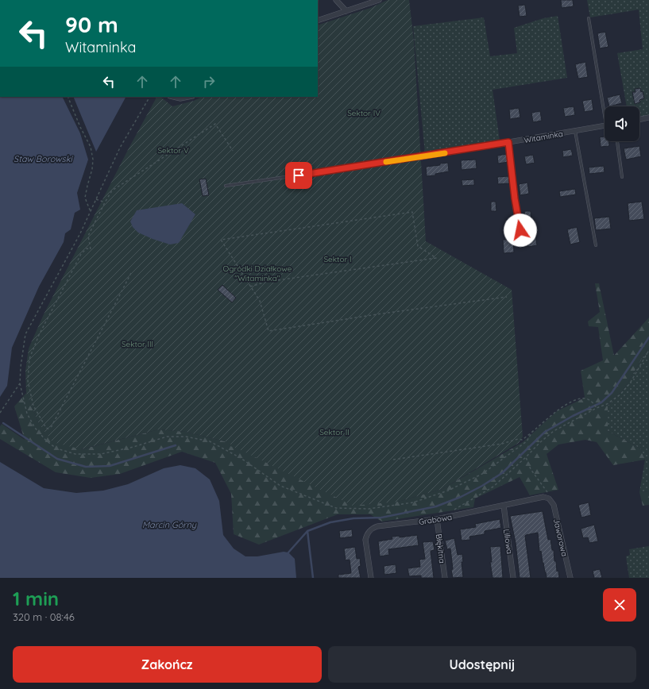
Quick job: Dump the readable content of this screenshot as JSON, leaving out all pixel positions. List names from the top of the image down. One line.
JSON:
{"streets":{"street":["Witaminka","Grabowa","Jaworowa","Liliowa","Błękitna"]},"crossings":[["Grabowa","Jaworowa"],["Grabowa","Liliowa"],["Grabowa","Błękitna"]],"water":["Staw Borowski","Marcin Górny"],"parks":["Sektor IV","Sektor V","Sektor I","Ogródki Działkowe \"Witaminka\"","Sektor III","Sektor II"],"page":{"turn":["90 m","Witaminka"],"heading":["1 min","320 m · 08:46"],"buttons":["Zakończ","Udostępnij"]}}
